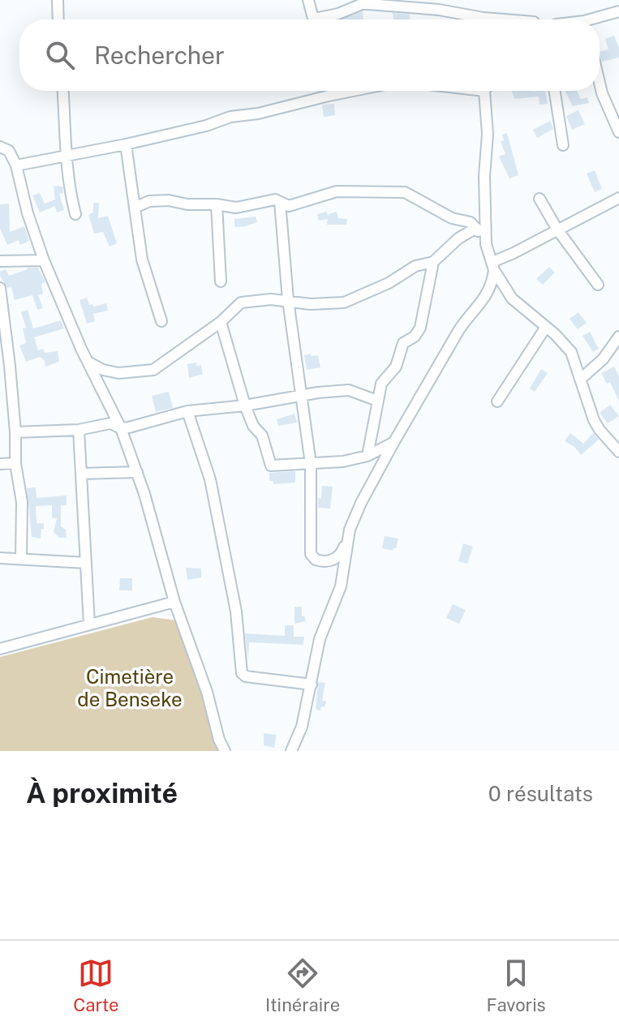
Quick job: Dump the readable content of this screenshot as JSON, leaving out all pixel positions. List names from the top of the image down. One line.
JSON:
{"parks":["Cimetière de Benseke"],"page":{"search":"Rechercher","heading":["À proximité","0 résultats"],"nav":["Carte","Itinéraire","Favoris"]}}
